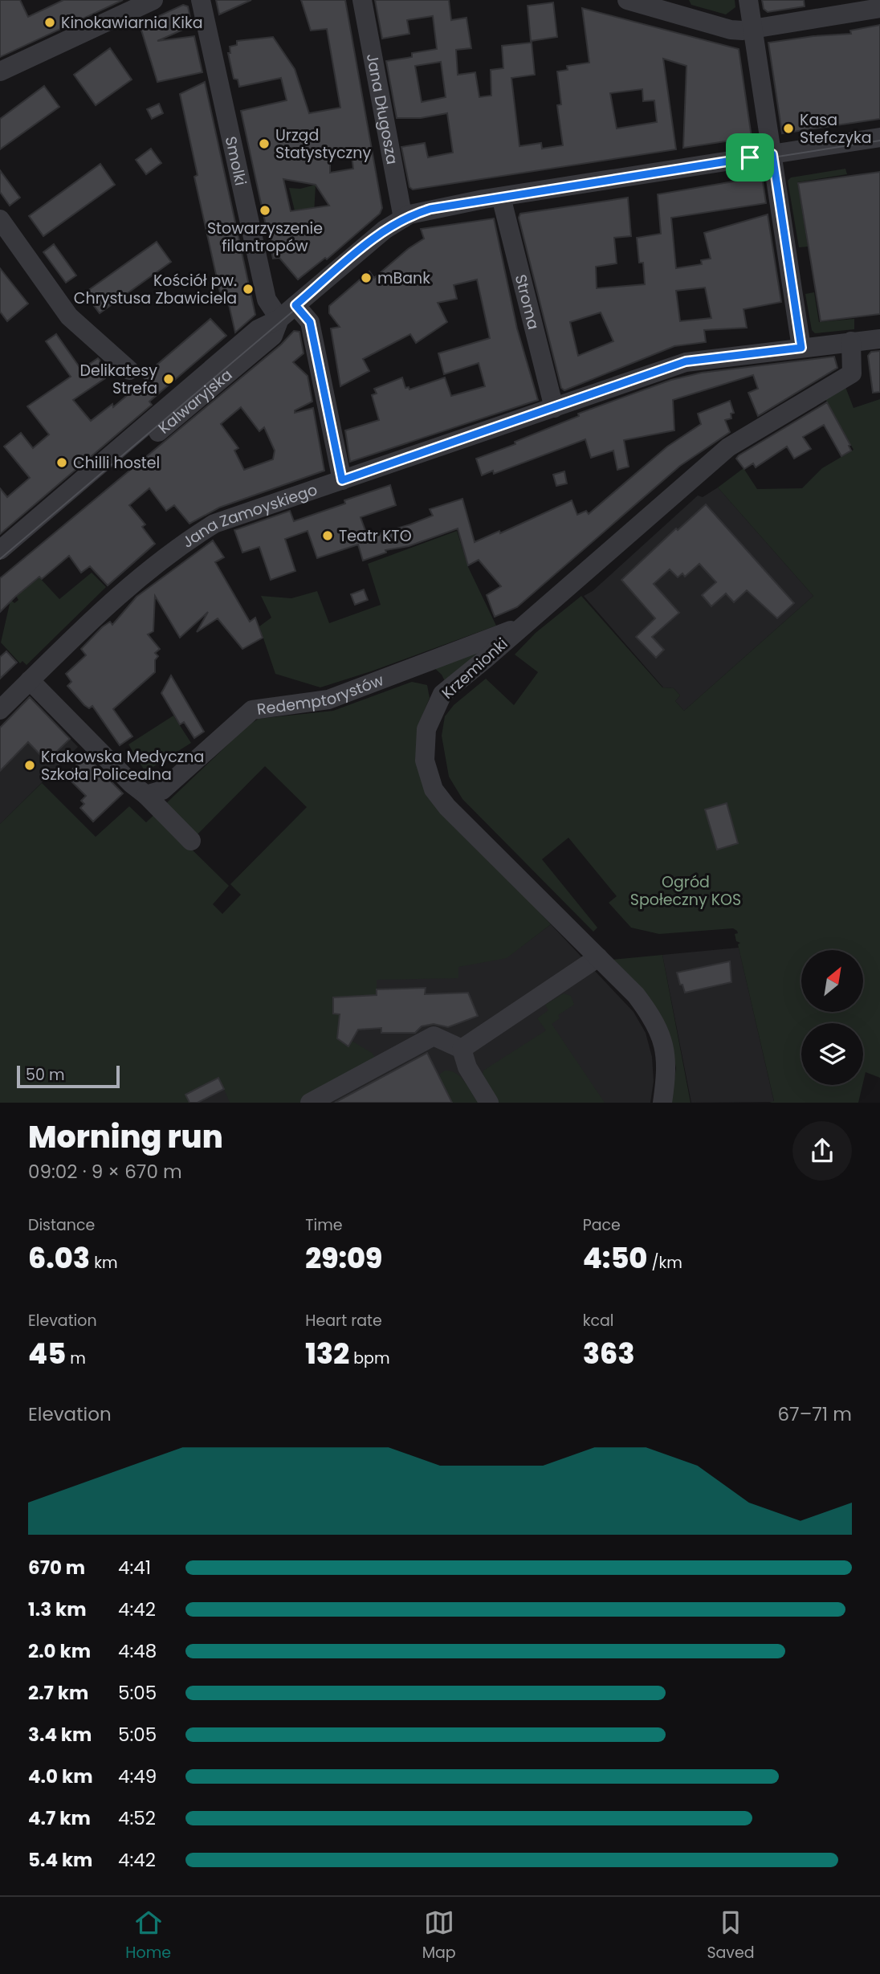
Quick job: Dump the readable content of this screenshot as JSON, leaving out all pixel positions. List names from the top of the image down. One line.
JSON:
{"streets":{"street":["Jana Długosza","Smolki","Stroma","Kalwaryjska","Jana Zamoyskiego","Krzemionki","Redemptorystów"]},"crossings":[["Jana Długosza","Kalwaryjska"],["Smolki","Kalwaryjska"],["Stroma","Kalwaryjska"],["Stroma","Jana Zamoyskiego"],["Jana Zamoyskiego","Krzemionki"],["Krzemionki","Redemptorystów"]],"parks":["Ogród Społeczny KOS"],"places":["Kinokawiarnia Kika","Kasa Stefczyka","Urząd Statystyczny","Stowarzyszenie filantropów","mBank","Kościół pw. Chrystusa Zbawiciela","Delikatesy Strefa","Chilli hostel","Teatr KTO","Krakowska Medyczna Szkoła Policealna"],"scale_bar":"50 m","north":"top right","page":{"scale":"50 m","heading":["Morning run","09:02 · 9 × 670 m"],"stats":[["Distance","6.03 km"],["Time","29:09"],["Pace","4:50 /km"],["Elevation","45 m"],["Heart rate","132 bpm"],["kcal","363"]],"chart":["Elevation","67–71 m"],"list":[{"name":"670 m","note":"4:41"},{"name":"1.3 km","note":"4:42"},{"name":"2.0 km","note":"4:48"},{"name":"2.7 km","note":"5:05"},{"name":"3.4 km","note":"5:05"},{"name":"4.0 km","note":"4:49"},{"name":"4.7 km","note":"4:52"},{"name":"5.4 km","note":"4:42"}],"tabs":["Home","Map","Saved"]}}
